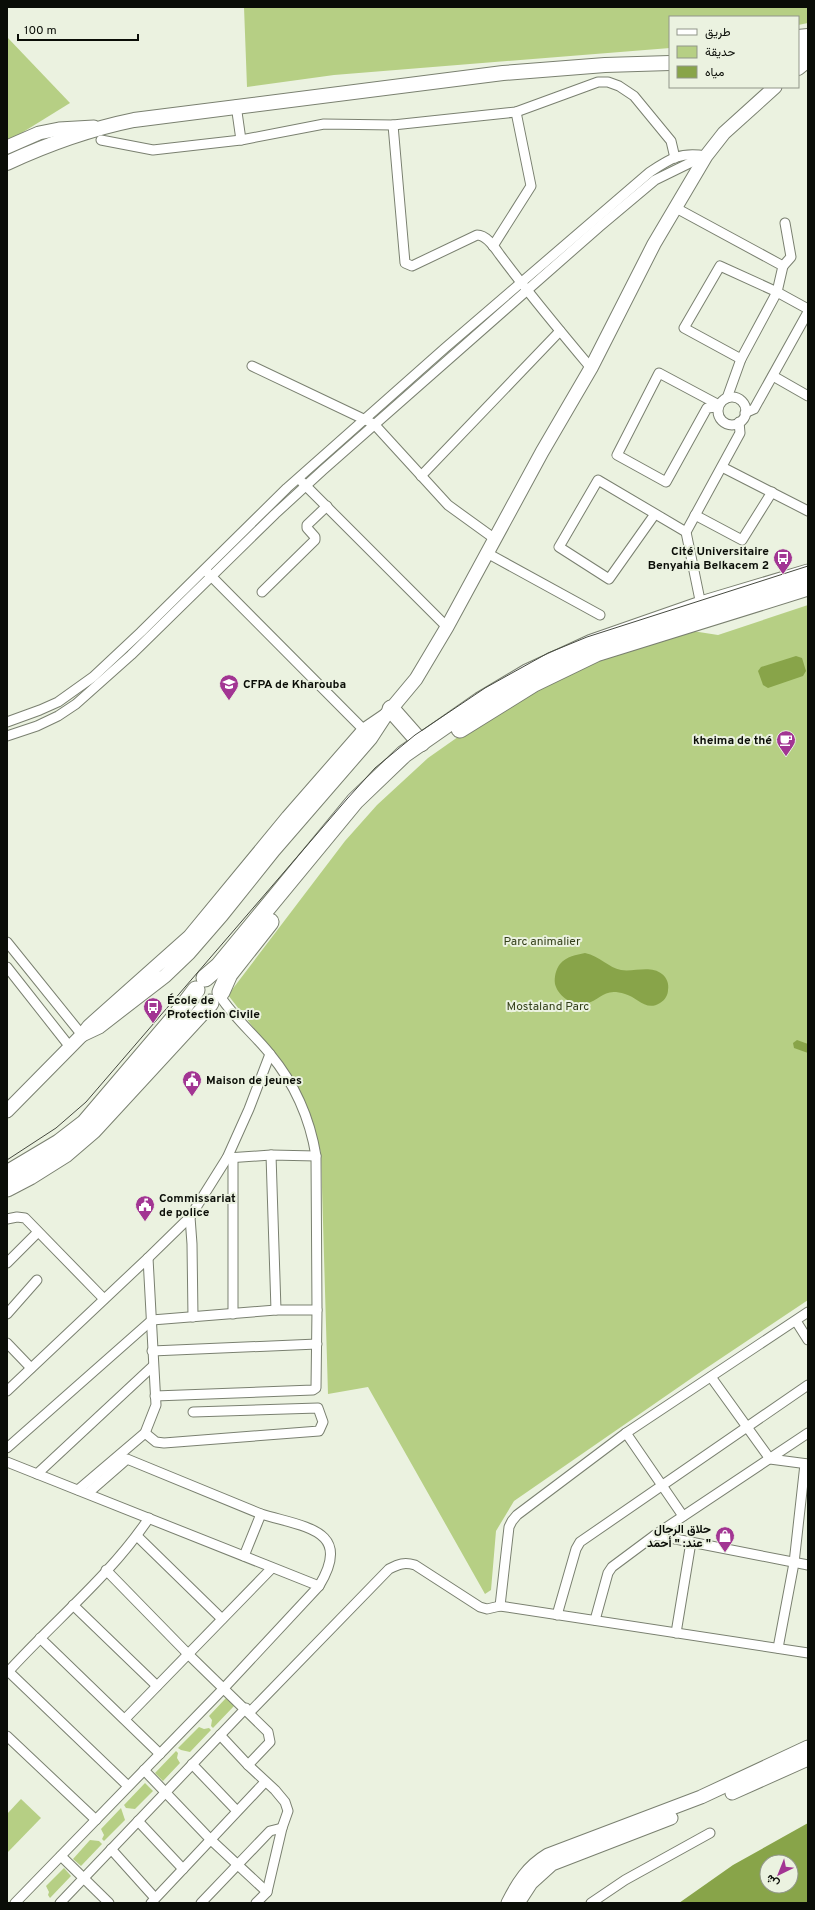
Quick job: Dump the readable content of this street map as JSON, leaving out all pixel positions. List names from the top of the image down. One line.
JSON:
{"parks":["Parc animalier","Mostaland Parc"],"places":{"bus stop":["Cité Universitaire Benyahia Belkacem 2","École de Protection Civile"],"school or university":["CFPA de Kharouba"],"cafe":["kheima de thé"],"public building":["Maison de jeunes","Commissariat de police"],"shop":["حلاق الرجال عند: \" أحمد \""]},"legend":["طريق","حديقة","مياه"],"scale_bar":"100 m","north":"bottom left"}
